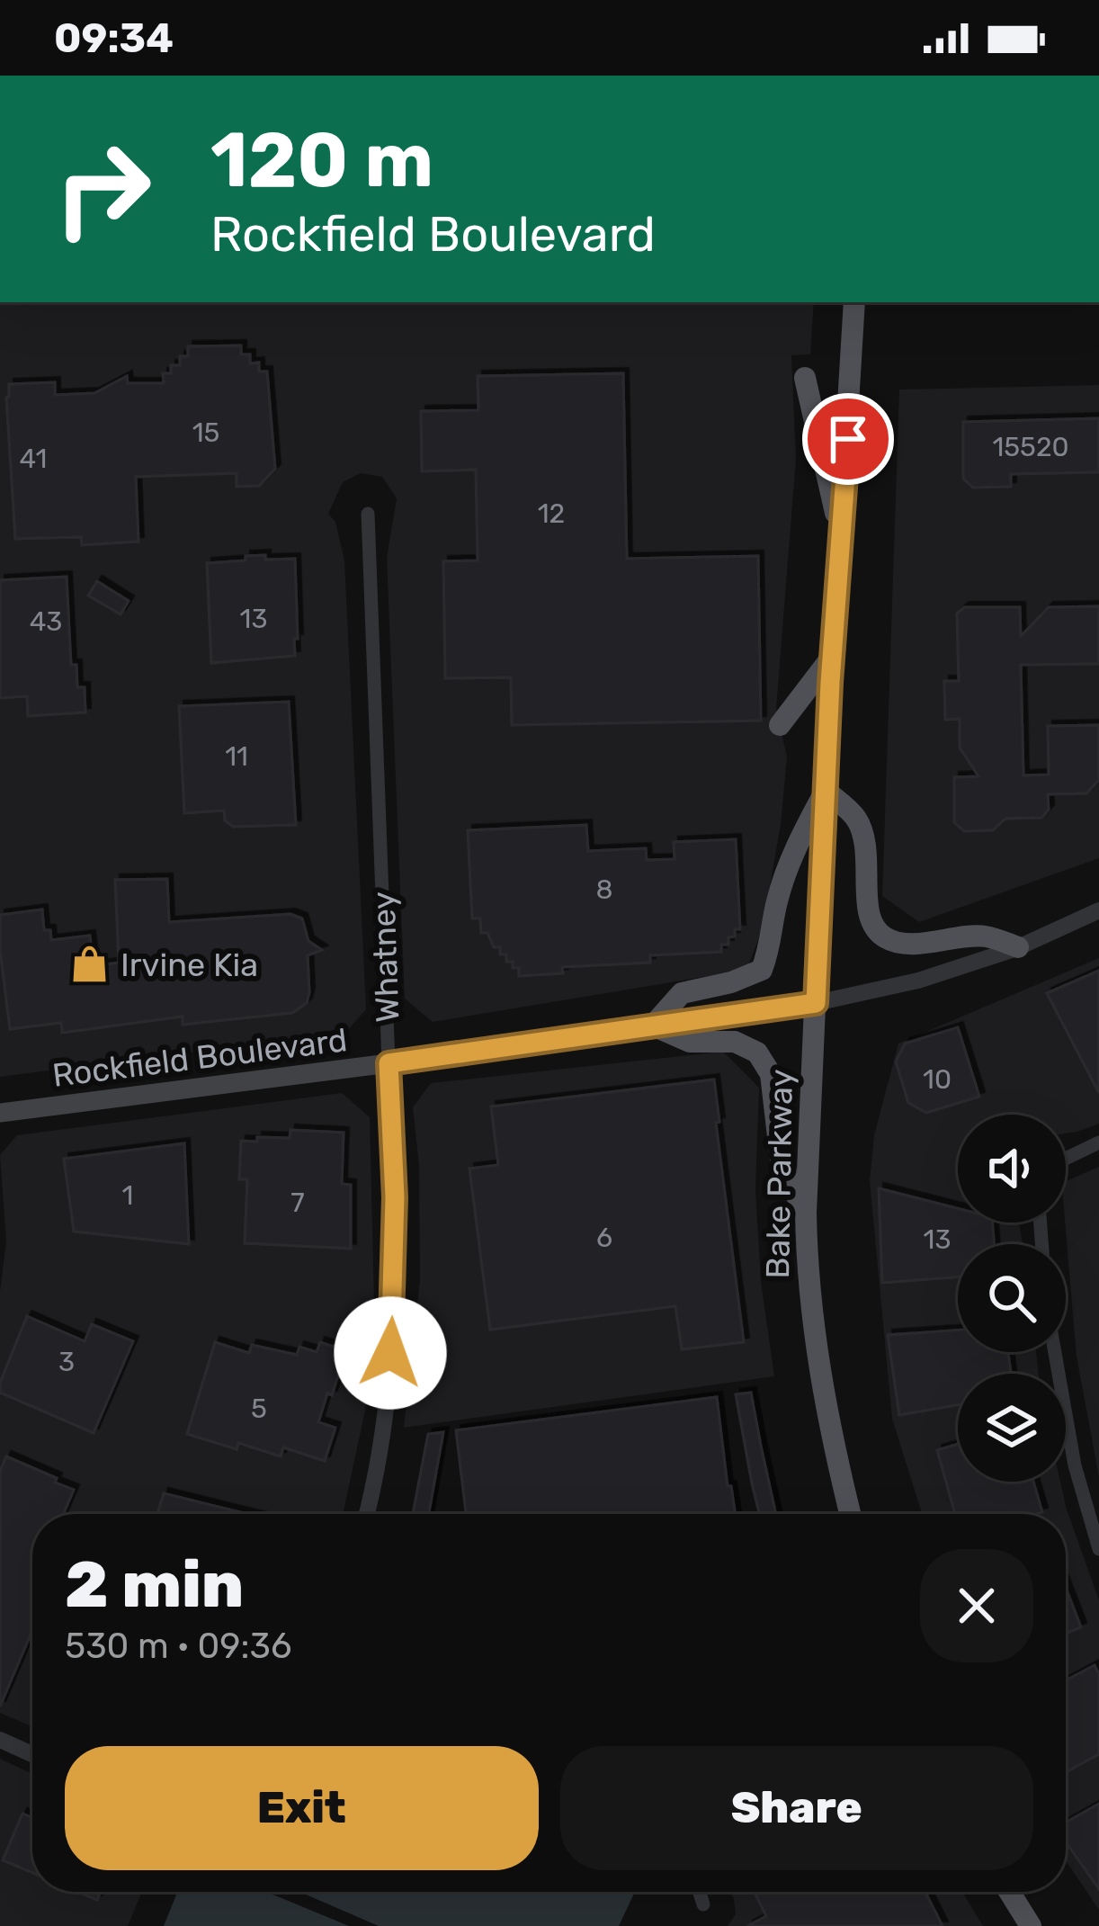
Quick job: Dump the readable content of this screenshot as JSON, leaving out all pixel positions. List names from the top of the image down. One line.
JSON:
{"streets":{"main road":["Rockfield Boulevard","Bake Parkway"],"street":["Whatney"]},"crossings":[["Whatney","Rockfield Boulevard"],["Rockfield Boulevard","Bake Parkway"]],"places":{"shop":["Irvine Kia"]},"house_numbers":["15","15520","41","12","13","43","11","8","10","1","7","6","13","3","5"],"page":{"status":"09:34","turn":["120 m","Rockfield Boulevard"],"heading":["2 min","530 m · 09:36"],"buttons":["Exit","Share"]}}
